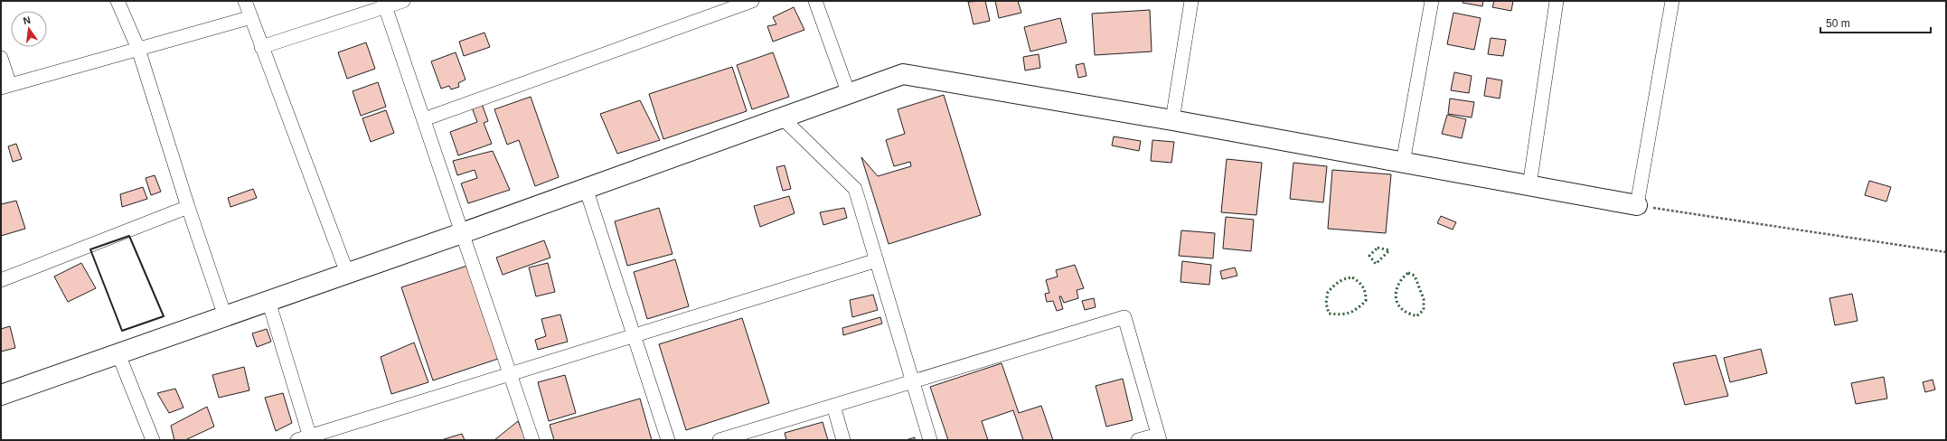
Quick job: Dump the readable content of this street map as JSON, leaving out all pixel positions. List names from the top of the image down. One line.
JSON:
{"scale_bar":"50 m","north":"top"}
